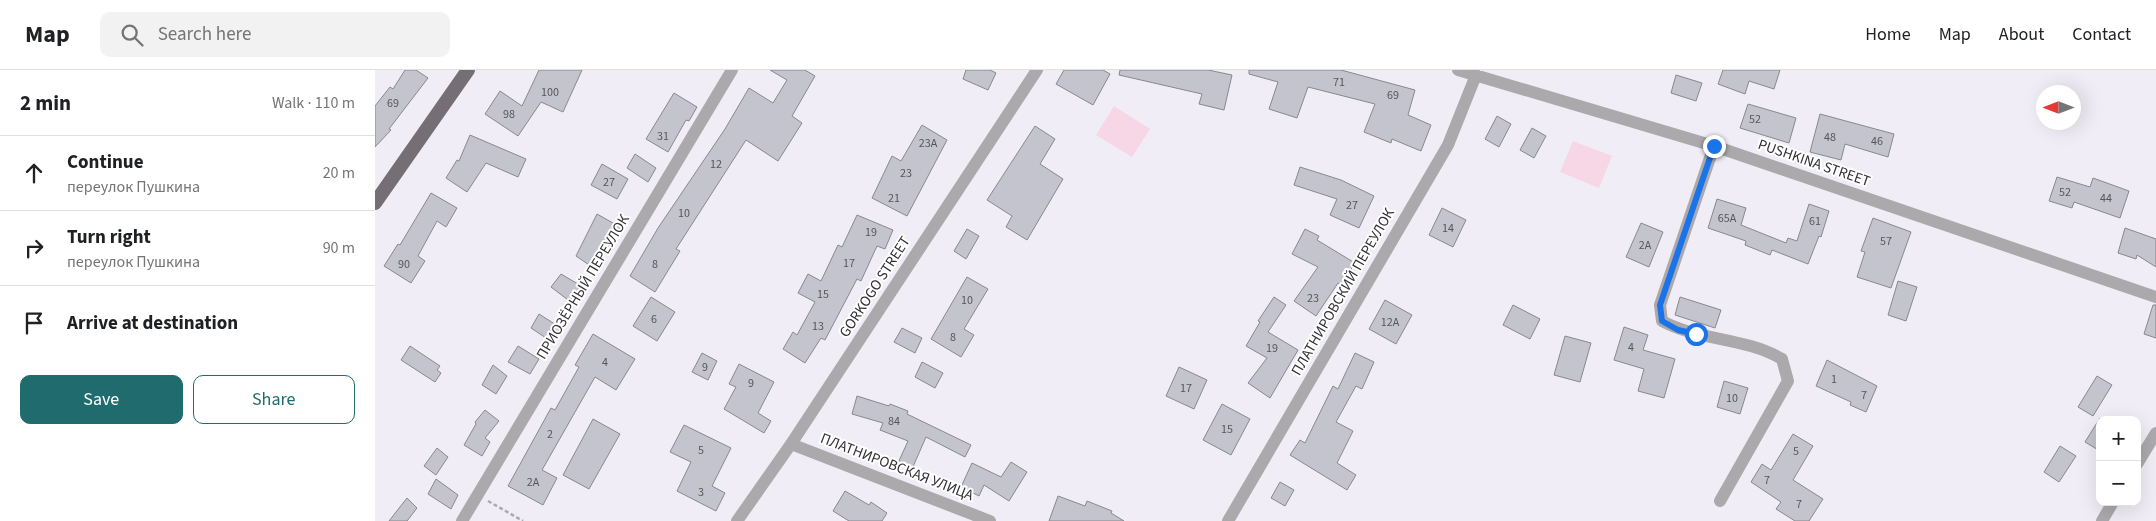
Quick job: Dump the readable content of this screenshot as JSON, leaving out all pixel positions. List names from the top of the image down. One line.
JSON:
{"streets":{"street":["PUSHKINA STREET","ПРИОЗЁРНЫЙ ПЕРЕУЛОК","GORKOGO STREET","ПЛАТНИРОВСКИЙ ПЕРЕУЛОК","ПЛАТНИРОВСКАЯ УЛИЦА"]},"crossings":[["PUSHKINA STREET","ПЛАТНИРОВСКИЙ ПЕРЕУЛОК"],["GORKOGO STREET","ПЛАТНИРОВСКАЯ УЛИЦА"]],"house_numbers":["71","100","69","69","98","52","31","48","46","23А","12","23","27","52","21","44","27","10","65А","61","14","19","57","2А","17","90","8","15","23","10","6","12А","13","8","4","19","4","9","1","9","17","7","10","84","15","2","5","5","7","2А","3","7"],"north":"left","page":{"header":"Map","search":"Search here","nav":["Home","Map","About","Contact"],"heading":["2 min","Walk · 110 m"],"list":[["Continue","переулок Пушкина","20 m"],["Turn right","переулок Пушкина","90 m"],"Arrive at destination"],"buttons":["Save","Share"],"map_buttons":["+","−"]}}
